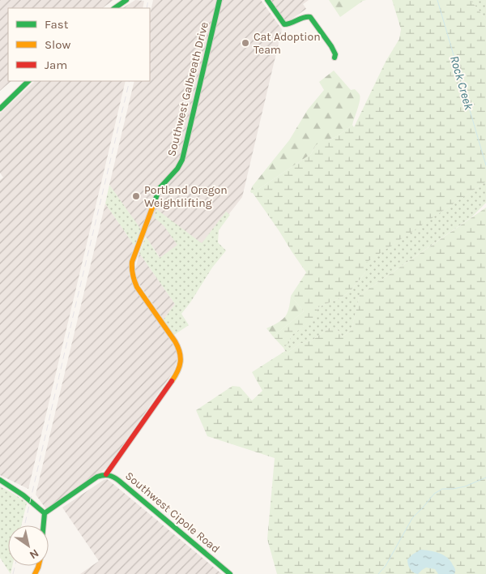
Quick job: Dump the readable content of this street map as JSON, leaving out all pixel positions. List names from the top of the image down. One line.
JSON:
{"streets":{"main road":["Southwest Galbreath Drive","Southwest Cipole Road"]},"crossings":[["Southwest Galbreath Drive","Southwest Cipole Road"]],"water":["Rock Creek"],"places":["Cat Adoption Team","Portland Oregon Weightlifting"],"legend":["Fast","Slow","Jam"],"north":"bottom right"}
